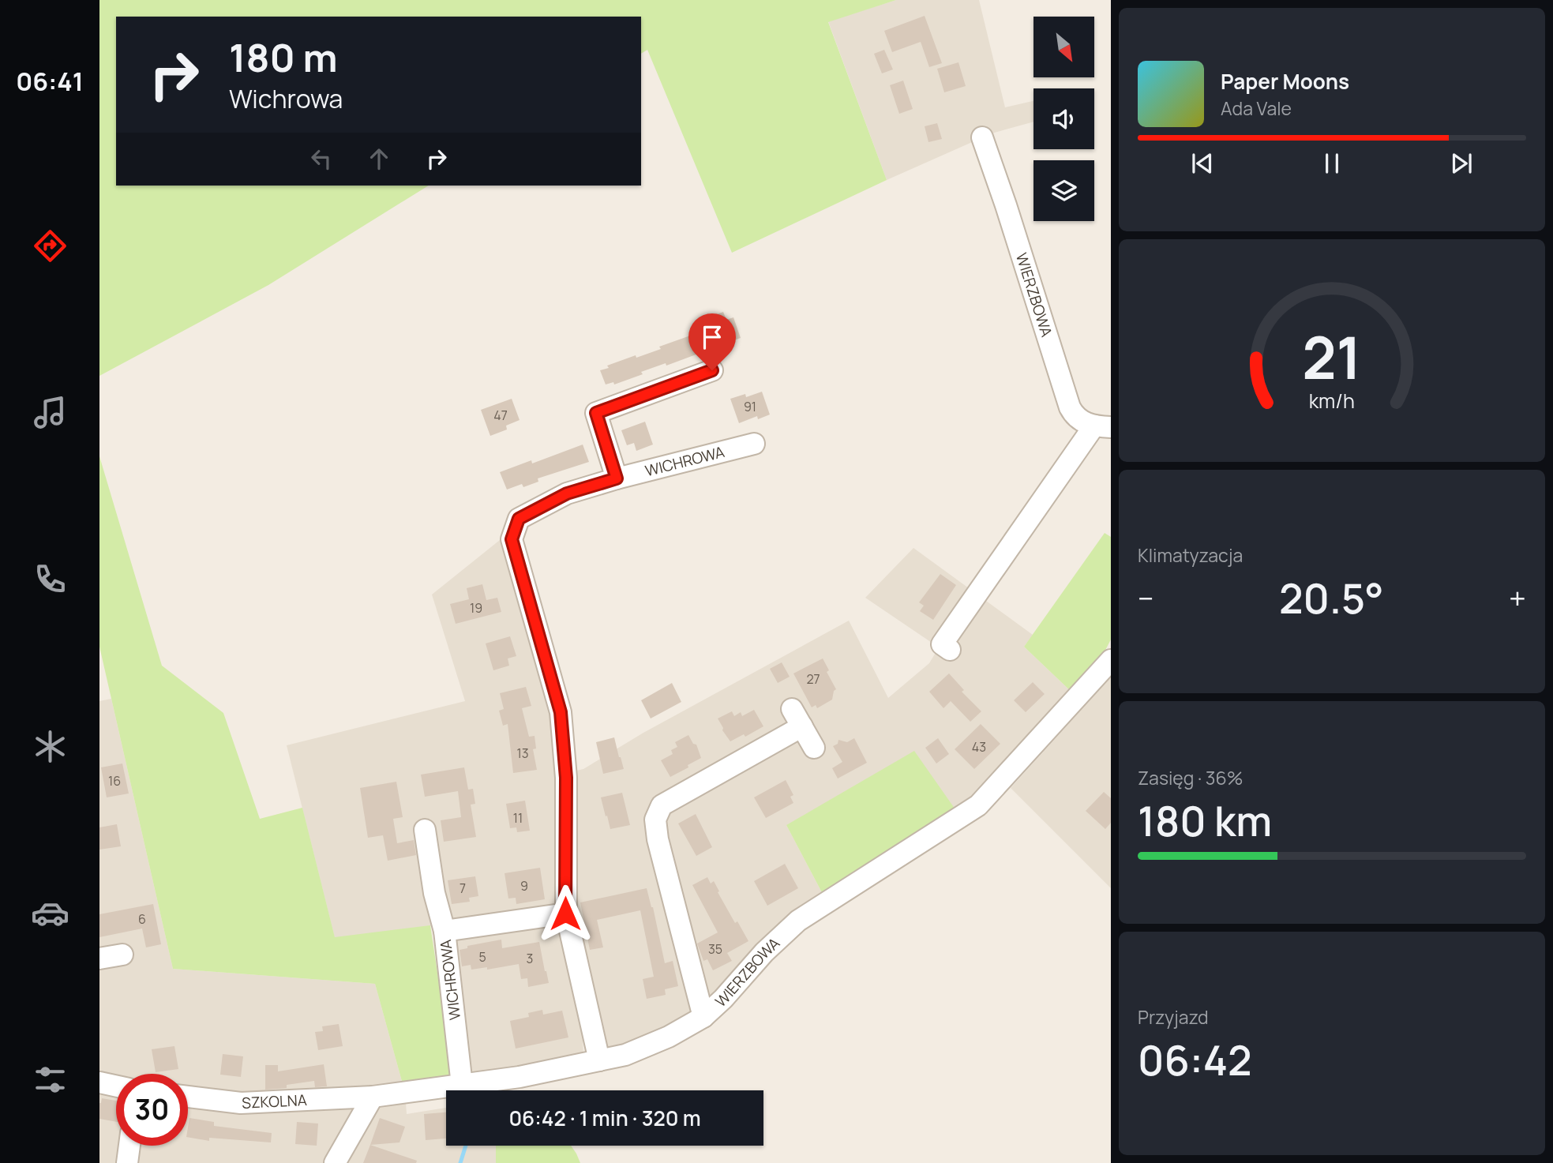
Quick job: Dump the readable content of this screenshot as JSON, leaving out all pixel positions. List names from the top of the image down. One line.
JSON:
{"streets":{"street":["WIERZBOWA","WICHROWA","SZKOLNA"]},"crossings":[["WIERZBOWA","WICHROWA"],["WIERZBOWA","SZKOLNA"]],"house_numbers":["91","47","19","27","43","13","16","11","9","7","6","35","5","3"],"north":"bottom right","page":{"tabs":"06:41","turn":["180 m","Wichrowa"],"song":["Paper Moons","Ada Vale"],"tile":["Klimatyzacja",["Zasięg · 36%","180 km"],["Przyjazd","06:42"]],"heat":["−","20.5°","+"],"limit":"30","trip":"06:42 · 1 min · 320 m","gauge":["21","km/h"]}}
